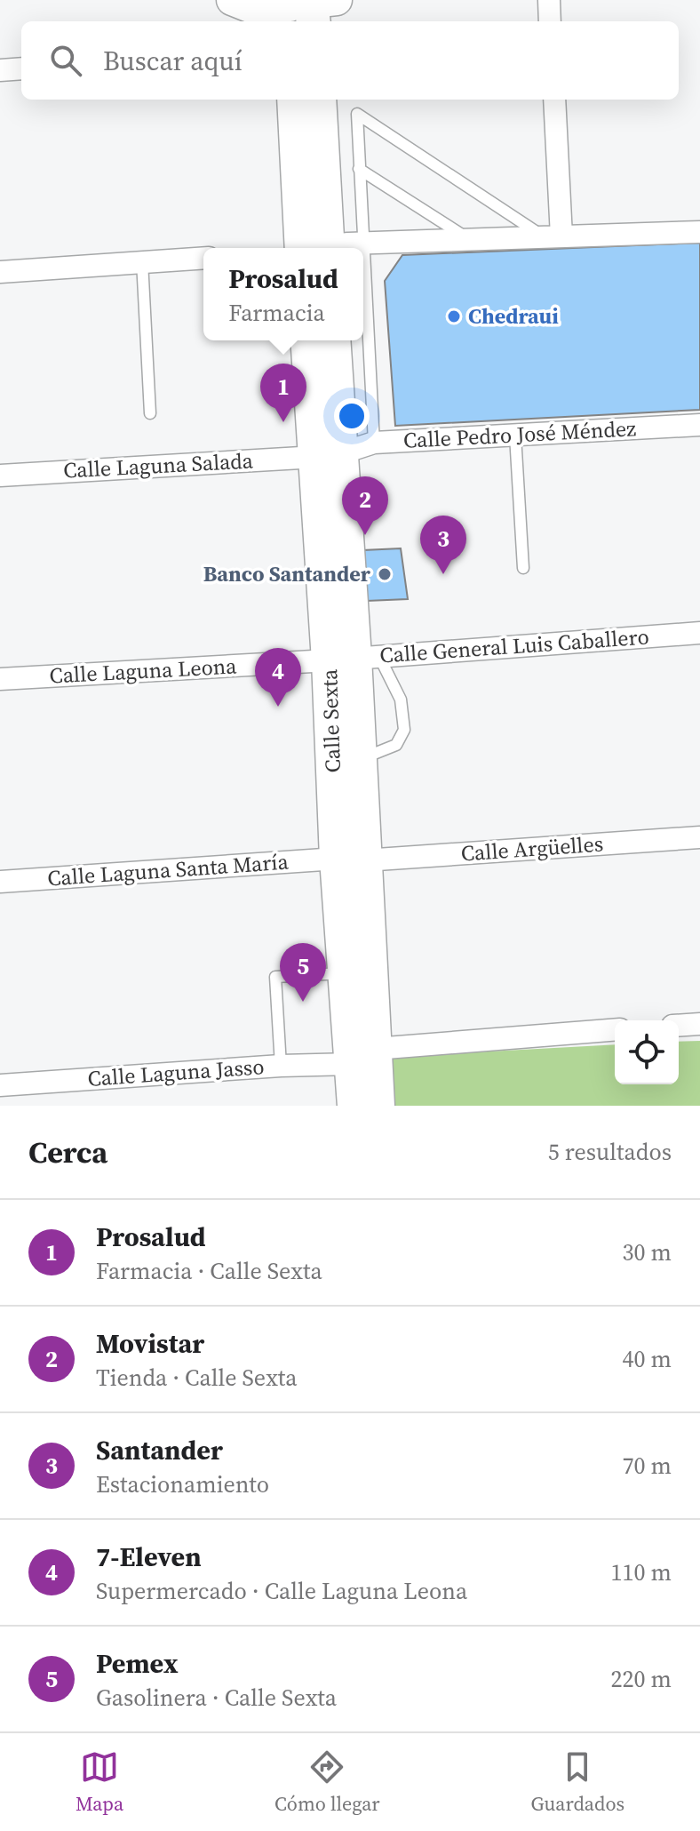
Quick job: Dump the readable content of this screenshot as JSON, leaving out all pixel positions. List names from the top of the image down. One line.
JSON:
{"streets":{"main road":["Calle Sexta"],"street":["Calle Pedro José Méndez","Calle Laguna Salada","Calle General Luis Caballero","Calle Laguna Leona","Calle Argüelles","Calle Laguna Santa María","Calle Laguna Jasso"]},"crossings":[["Calle Pedro José Méndez","Calle Laguna Salada"],["Calle Pedro José Méndez","Calle Sexta"],["Calle Laguna Salada","Calle Sexta"],["Calle General Luis Caballero","Calle Laguna Leona"],["Calle General Luis Caballero","Calle Sexta"],["Calle Laguna Leona","Calle Sexta"],["Calle Sexta","Calle Argüelles"],["Calle Sexta","Calle Laguna Santa María"],["Calle Sexta","Calle Laguna Jasso"],["Calle Argüelles","Calle Laguna Santa María"]],"places":["Chedraui","Banco Santander"],"page":{"search":"Buscar aquí","popup":["Prosalud","Farmacia"],"pins":["1","2","3","4","5"],"heading":["Cerca","5 resultados"],"list":[{"mark":"1","name":"Prosalud","note":"Farmacia · Calle Sexta","value":"30 m"},{"mark":"2","name":"Movistar","note":"Tienda · Calle Sexta","value":"40 m"},{"mark":"3","name":"Santander","note":"Estacionamiento","value":"70 m"},{"mark":"4","name":"7-Eleven","note":"Supermercado · Calle Laguna Leona","value":"110 m"},{"mark":"5","name":"Pemex","note":"Gasolinera · Calle Sexta","value":"220 m"}],"nav":["Mapa","Cómo llegar","Guardados"]}}
